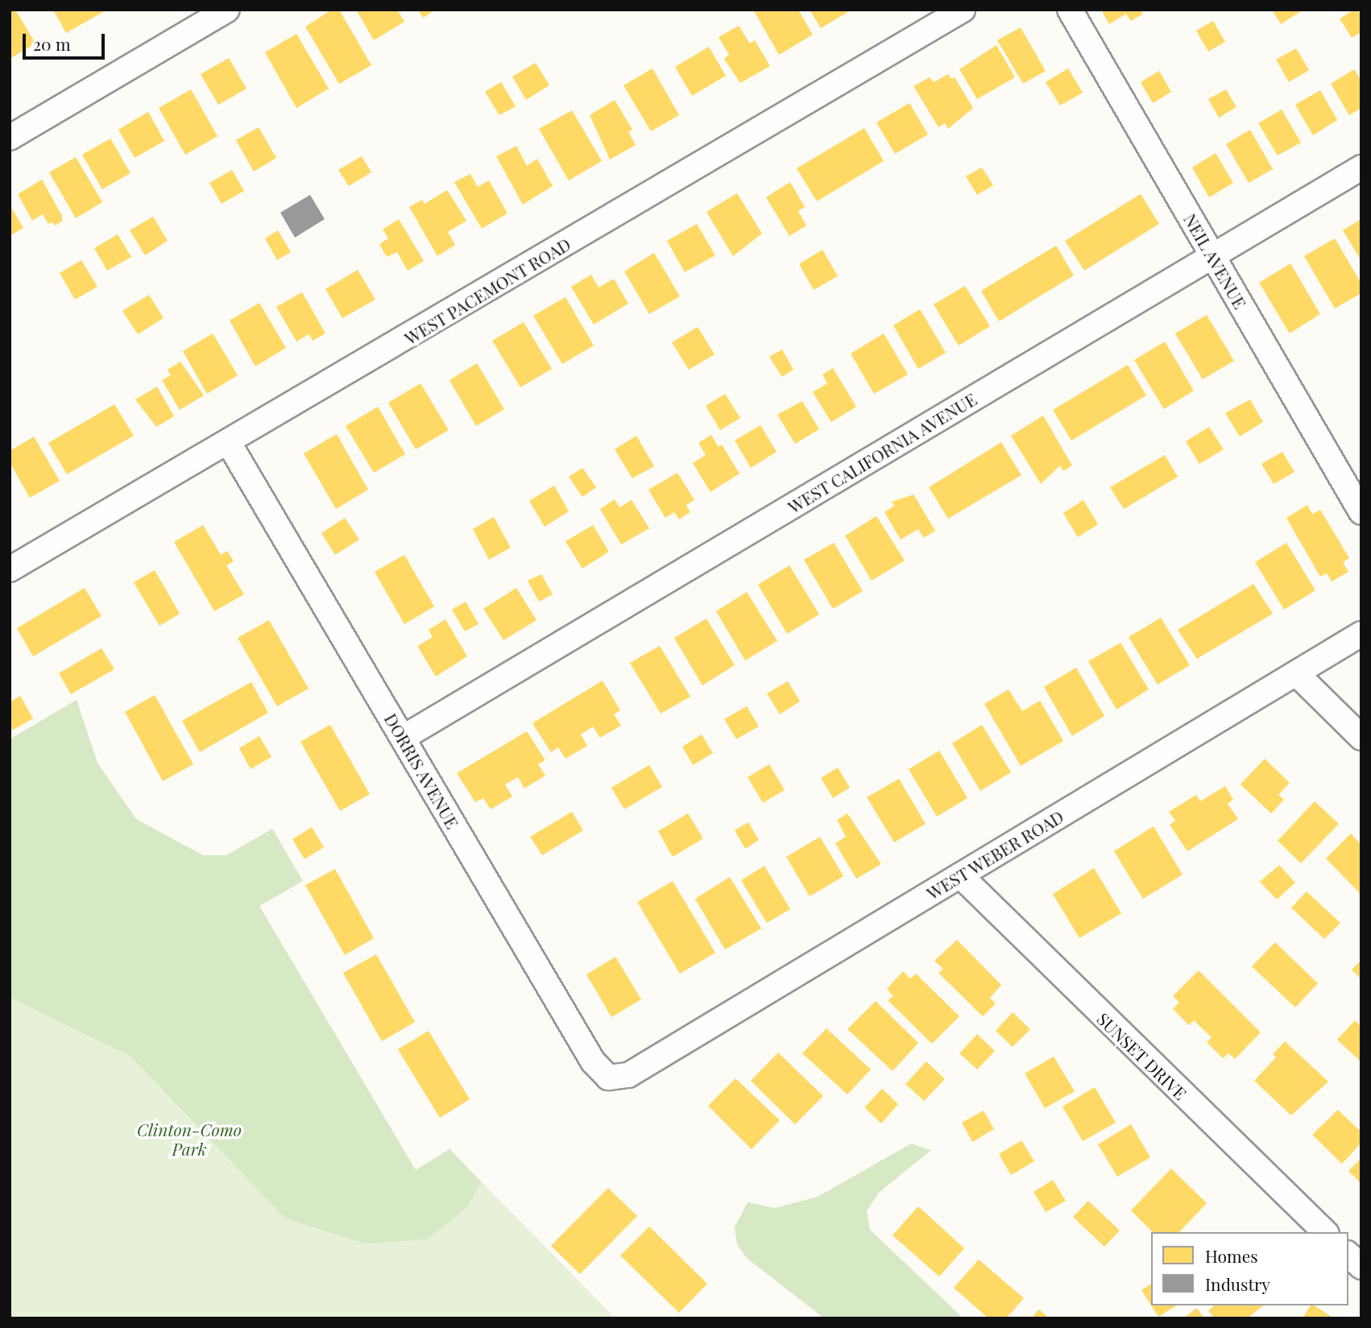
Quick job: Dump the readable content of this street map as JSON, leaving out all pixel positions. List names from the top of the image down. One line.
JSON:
{"streets":{"street":["NEIL AVENUE","WEST PACEMONT ROAD","WEST CALIFORNIA AVENUE","DORRIS AVENUE","WEST WEBER ROAD","SUNSET DRIVE"]},"crossings":[["NEIL AVENUE","WEST CALIFORNIA AVENUE"],["WEST PACEMONT ROAD","DORRIS AVENUE"],["WEST CALIFORNIA AVENUE","DORRIS AVENUE"],["DORRIS AVENUE","WEST WEBER ROAD"],["WEST WEBER ROAD","SUNSET DRIVE"]],"parks":["Clinton-Como Park"],"legend":["Homes","Industry"],"scale_bar":"20 m"}
